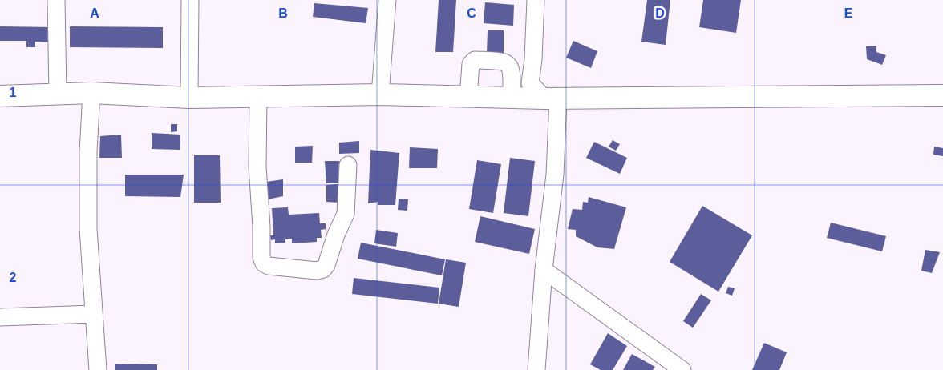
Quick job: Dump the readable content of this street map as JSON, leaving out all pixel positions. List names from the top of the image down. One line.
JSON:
{"grid":{"columns":["A","B","C","D","E"],"rows":["1","2"]}}
